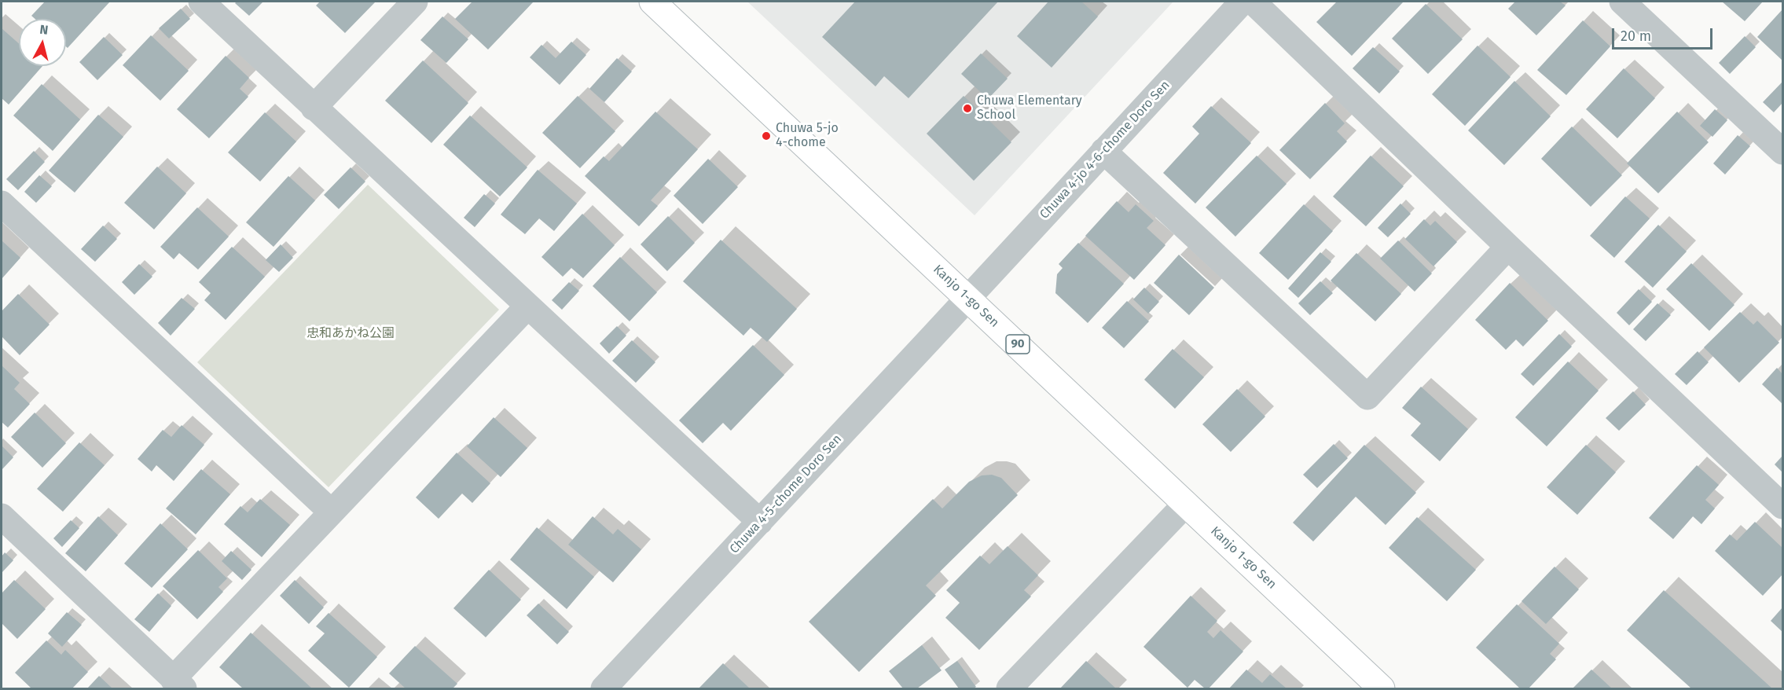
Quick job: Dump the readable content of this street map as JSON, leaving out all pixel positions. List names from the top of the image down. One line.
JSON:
{"streets":{"main road":["Kanjo 1-go Sen","90"],"street":["Chuwa 4-jo 4-6-chome Doro Sen","Chuwa 4-5-chome Doro Sen"]},"crossings":[["Chuwa 4-jo 4-6-chome Doro Sen","Kanjo 1-go Sen"],["Chuwa 4-jo 4-6-chome Doro Sen","Chuwa 4-5-chome Doro Sen"],["Kanjo 1-go Sen","Chuwa 4-5-chome Doro Sen"]],"parks":["忠和あかね公園"],"places":["Chuwa Elementary School","Chuwa 5-jo 4-chome"],"scale_bar":"20 m","north":"top"}
